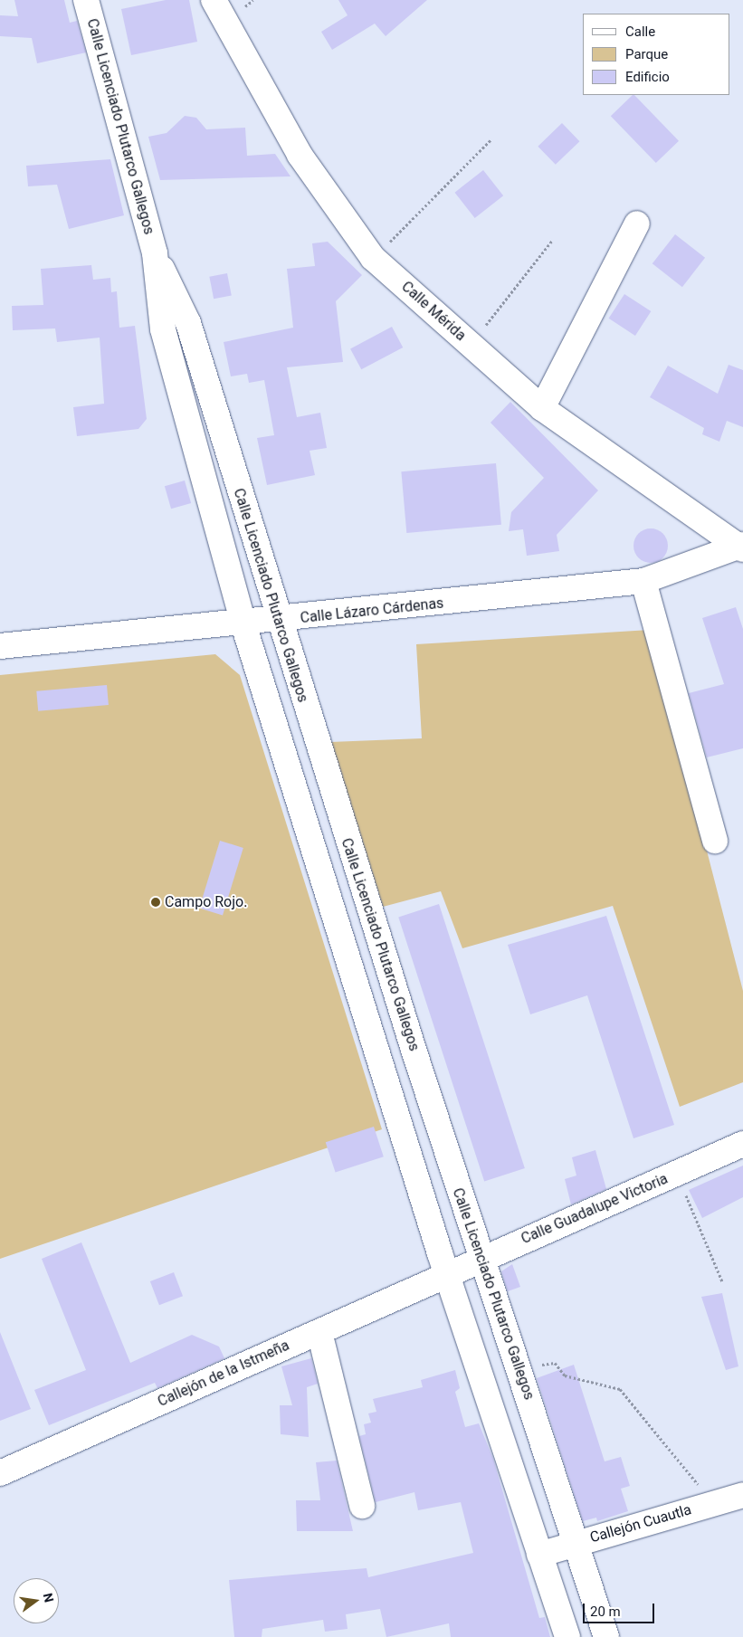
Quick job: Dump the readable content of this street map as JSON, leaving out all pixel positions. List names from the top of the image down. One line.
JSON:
{"streets":{"street":["Calle Licenciado Plutarco Gallegos","Calle Mérida","Calle Lázaro Cárdenas","Calle Guadalupe Victoria","Callejón de la Istmeña","Callejón Cuautla"]},"crossings":[["Calle Licenciado Plutarco Gallegos","Calle Lázaro Cárdenas"],["Calle Licenciado Plutarco Gallegos","Calle Guadalupe Victoria"],["Calle Licenciado Plutarco Gallegos","Callejón de la Istmeña"],["Calle Licenciado Plutarco Gallegos","Callejón Cuautla"],["Calle Mérida","Calle Lázaro Cárdenas"],["Calle Guadalupe Victoria","Callejón de la Istmeña"]],"places":["Campo Rojo."],"legend":["Calle","Parque","Edificio"],"scale_bar":"20 m","north":"right"}
